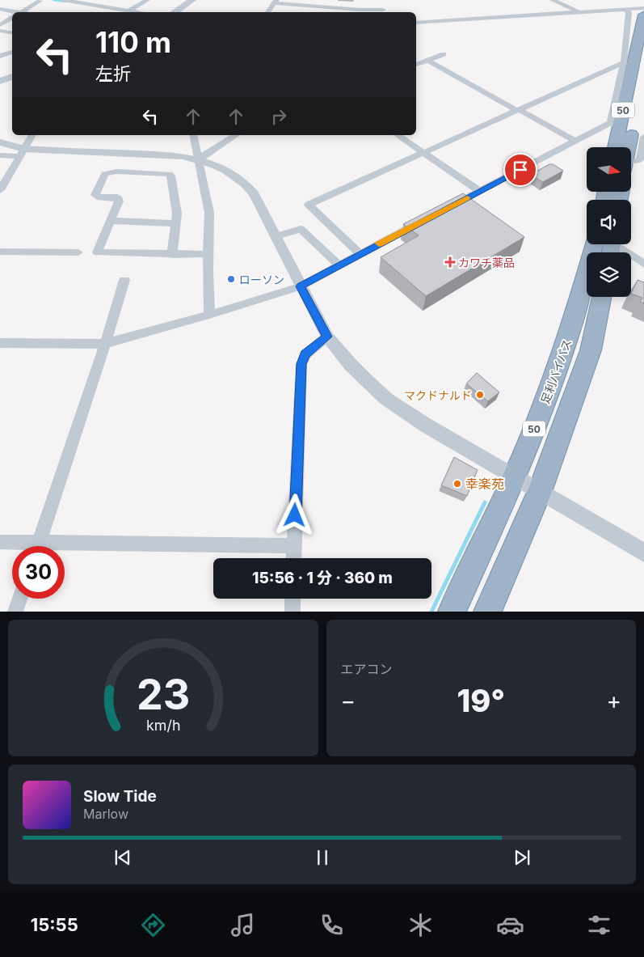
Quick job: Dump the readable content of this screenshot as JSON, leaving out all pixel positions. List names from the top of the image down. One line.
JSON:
{"streets":{"highway":["50","足利バイパス"]},"places":{"health":["カワチ薬品"],"other":["ローソン","マクドナルド","幸楽苑"]},"north":"right","page":{"turn":["110 m","左折"],"limit":"30","trip":"15:56 · 1 分 · 360 m","tile":"エアコン","heat":["−","19°","+"],"song":["Slow Tide","Marlow"],"tabs":"15:55","gauge":["23","km/h"]}}
